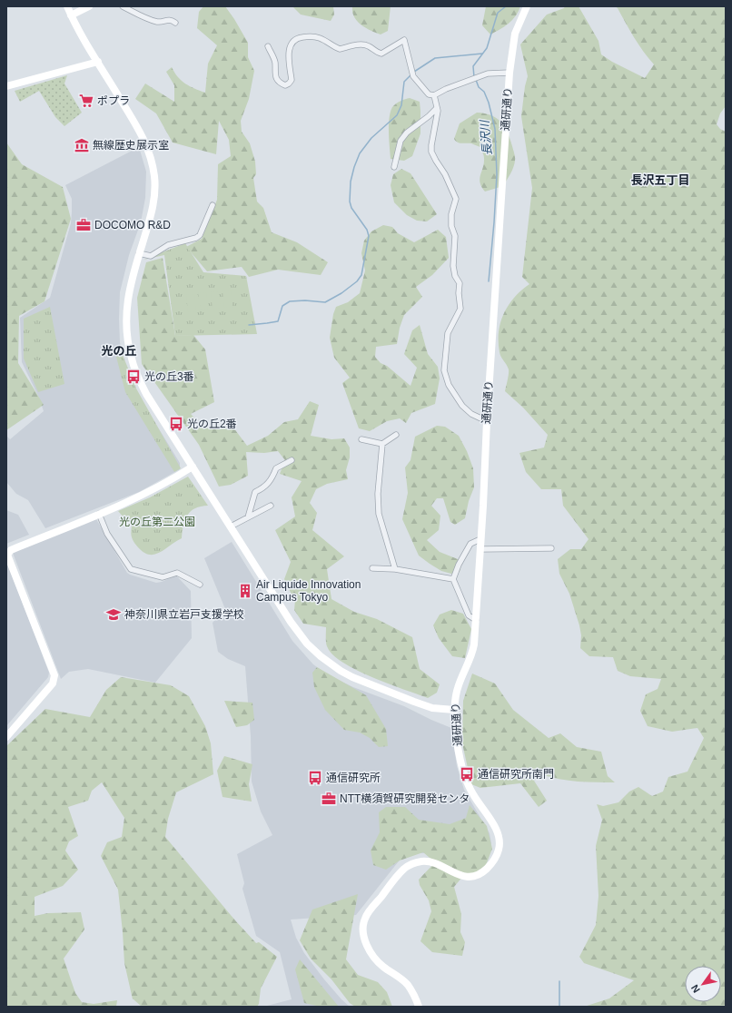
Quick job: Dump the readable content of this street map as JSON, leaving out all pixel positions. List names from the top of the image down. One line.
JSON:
{"streets":{"street":["通研通り"]},"districts":["長沢五丁目","光の丘"],"water":["長沢川"],"parks":["光の丘第二公園"],"places":{"supermarket":["ポプラ"],"museum":["無線歴史展示室"],"office":["DOCOMO R&D","NTT横須賀研究開発センタ"],"bus stop":["光の丘3番","光の丘2番","通信研究所南門","通信研究所"],"building":["Air Liquide Innovation Campus Tokyo"],"school or university":["神奈川県立岩戸支援学校"]},"north":"bottom left"}
